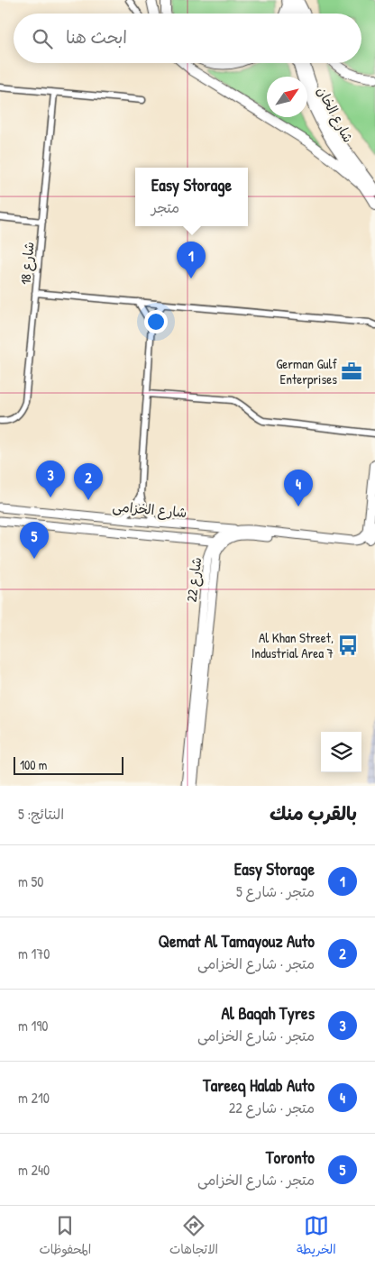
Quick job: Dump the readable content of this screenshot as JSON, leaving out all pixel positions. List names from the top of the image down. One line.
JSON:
{"streets":{"main road":["شارع الخان"],"street":["شارع 18","شارع الخزامى","شارع 22"]},"crossings":[["شارع الخزامى","شارع 22"]],"places":{"office":["German Gulf Enterprises"],"bus stop":["Al Khan Street, Industrial Area 7"]},"scale_bar":"100 m","north":"top right","page":{"search":"ابحث هنا","popup":["Easy Storage","متجر"],"pins":["1","3","2","4","5"],"scale":"100 m","heading":["بالقرب منك","النتائج: 5"],"list":[{"mark":"1","name":"Easy Storage","note":"متجر · شارع 5","value":"50 m"},{"mark":"2","name":"Qemat Al Tamayouz Auto","note":"متجر · شارع الخزامى","value":"170 m"},{"mark":"3","name":"Al Baqah Tyres","note":"متجر · شارع الخزامى","value":"190 m"},{"mark":"4","name":"Tareeq Halab Auto","note":"متجر · شارع 22","value":"210 m"},{"mark":"5","name":"Toronto","note":"متجر · شارع الخزامى","value":"240 m"}],"nav":["الخريطة","الاتجاهات","المحفوظات"]}}
